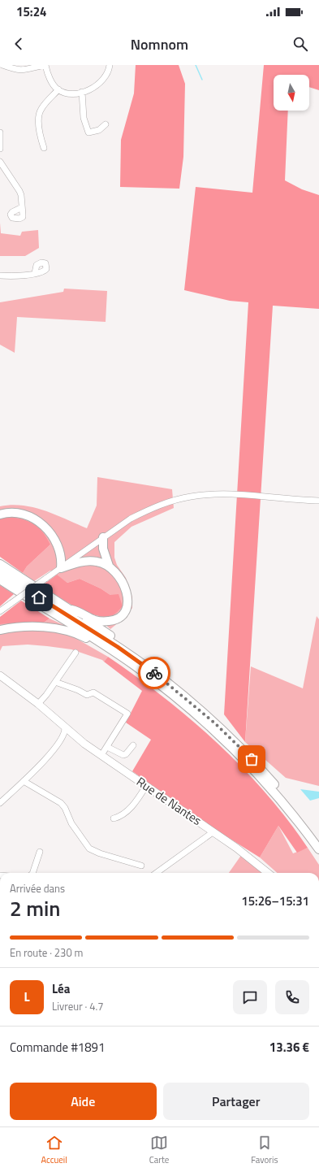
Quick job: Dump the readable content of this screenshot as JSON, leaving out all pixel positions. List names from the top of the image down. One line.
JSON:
{"streets":{"main road":["Rue de Nantes"]},"north":"bottom","page":{"status":"15:24","header":"Nomnom","heading":["2 min","Arrivée dans","15:26–15:31"],"panel":["Léa","Livreur · 4.7","Commande #1891","13.36 €"],"bar":"En route · 230 m","round":"L","buttons":["Aide","Partager"],"tabs":["Accueil","Carte","Favoris"]}}
